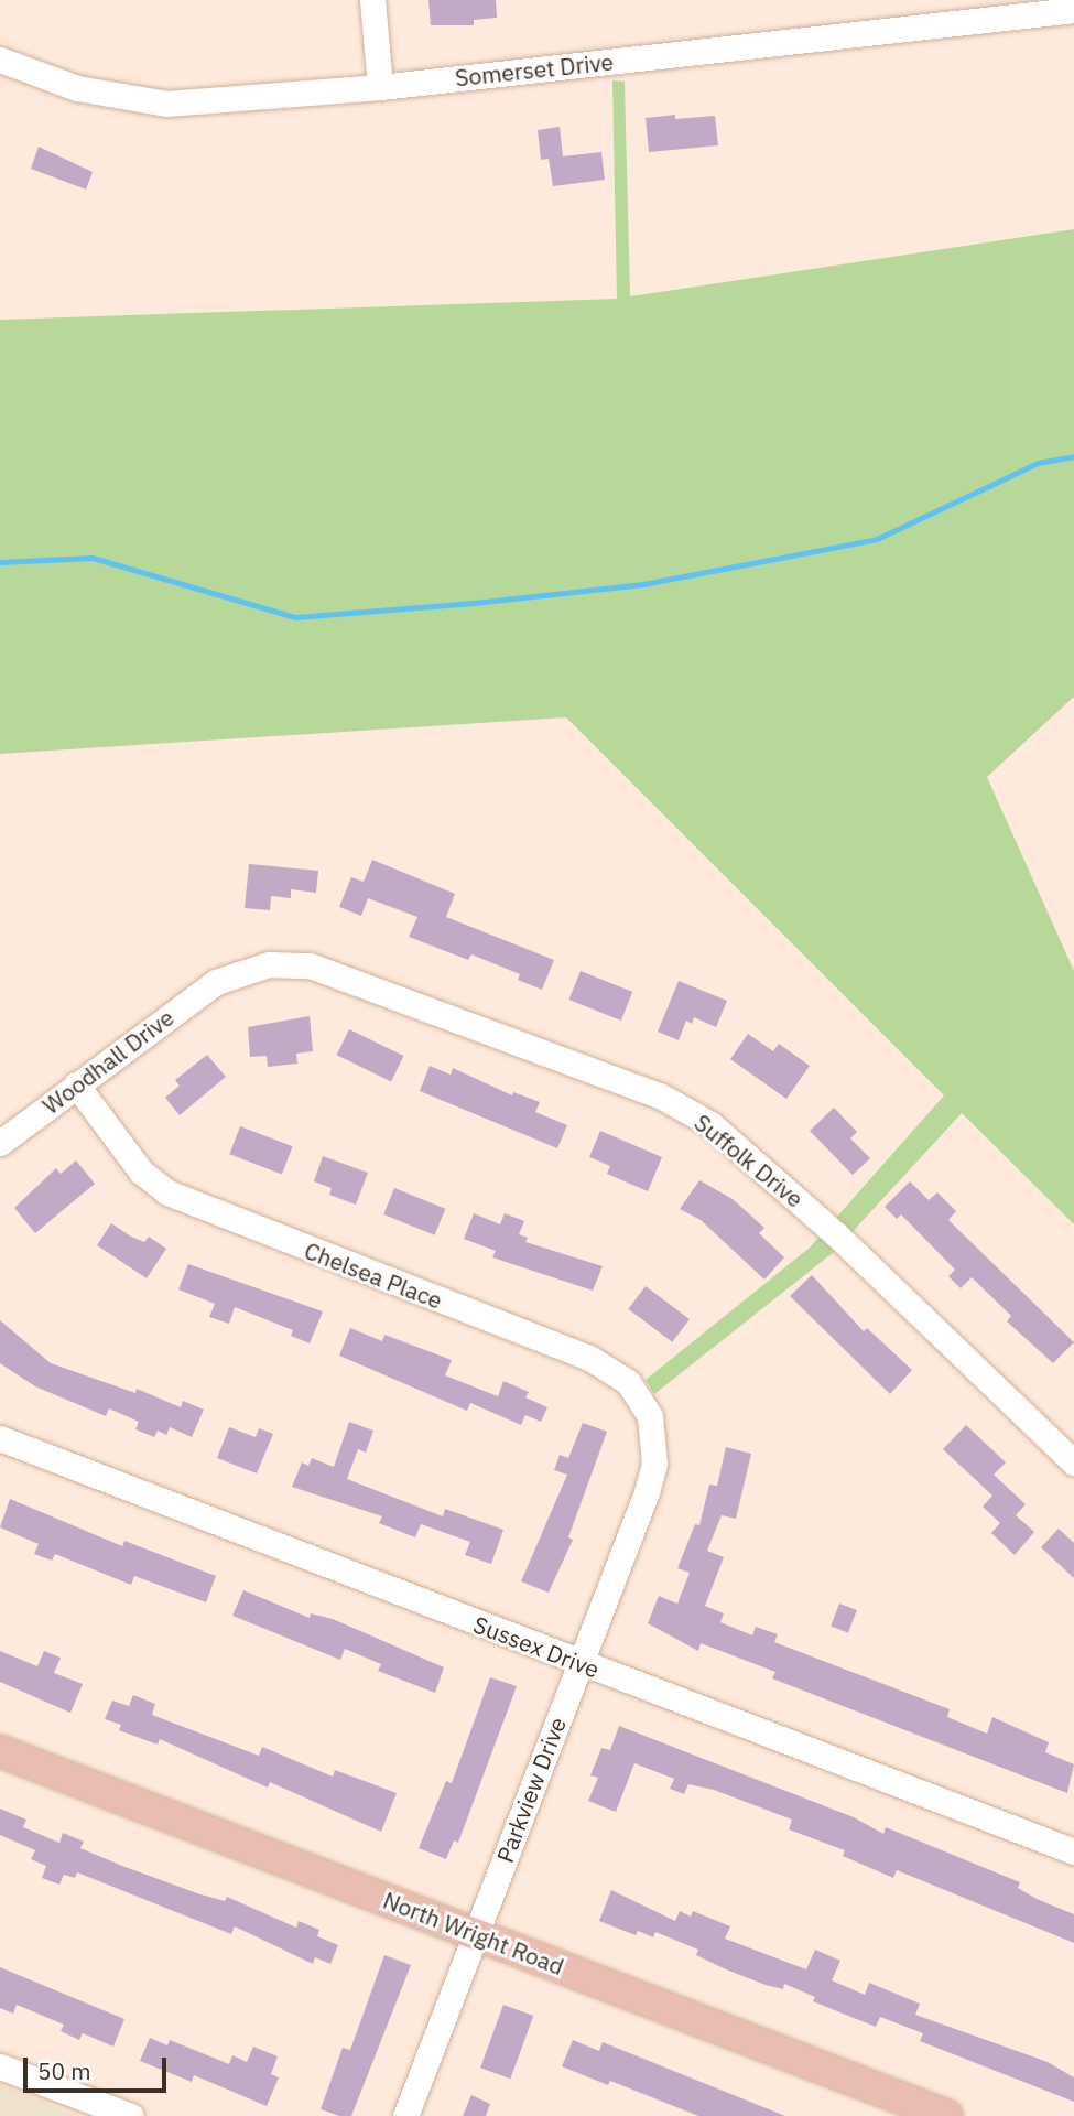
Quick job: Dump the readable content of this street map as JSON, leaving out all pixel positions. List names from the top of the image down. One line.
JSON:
{"streets":{"main road":["North Wright Road"],"street":["Somerset Drive","Woodhall Drive","Suffolk Drive","Chelsea Place","Sussex Drive","Parkview Drive"]},"crossings":[["Woodhall Drive","Suffolk Drive"],["Woodhall Drive","Chelsea Place"],["Chelsea Place","Parkview Drive"],["Sussex Drive","Parkview Drive"],["Parkview Drive","North Wright Road"]],"scale_bar":"50 m"}
